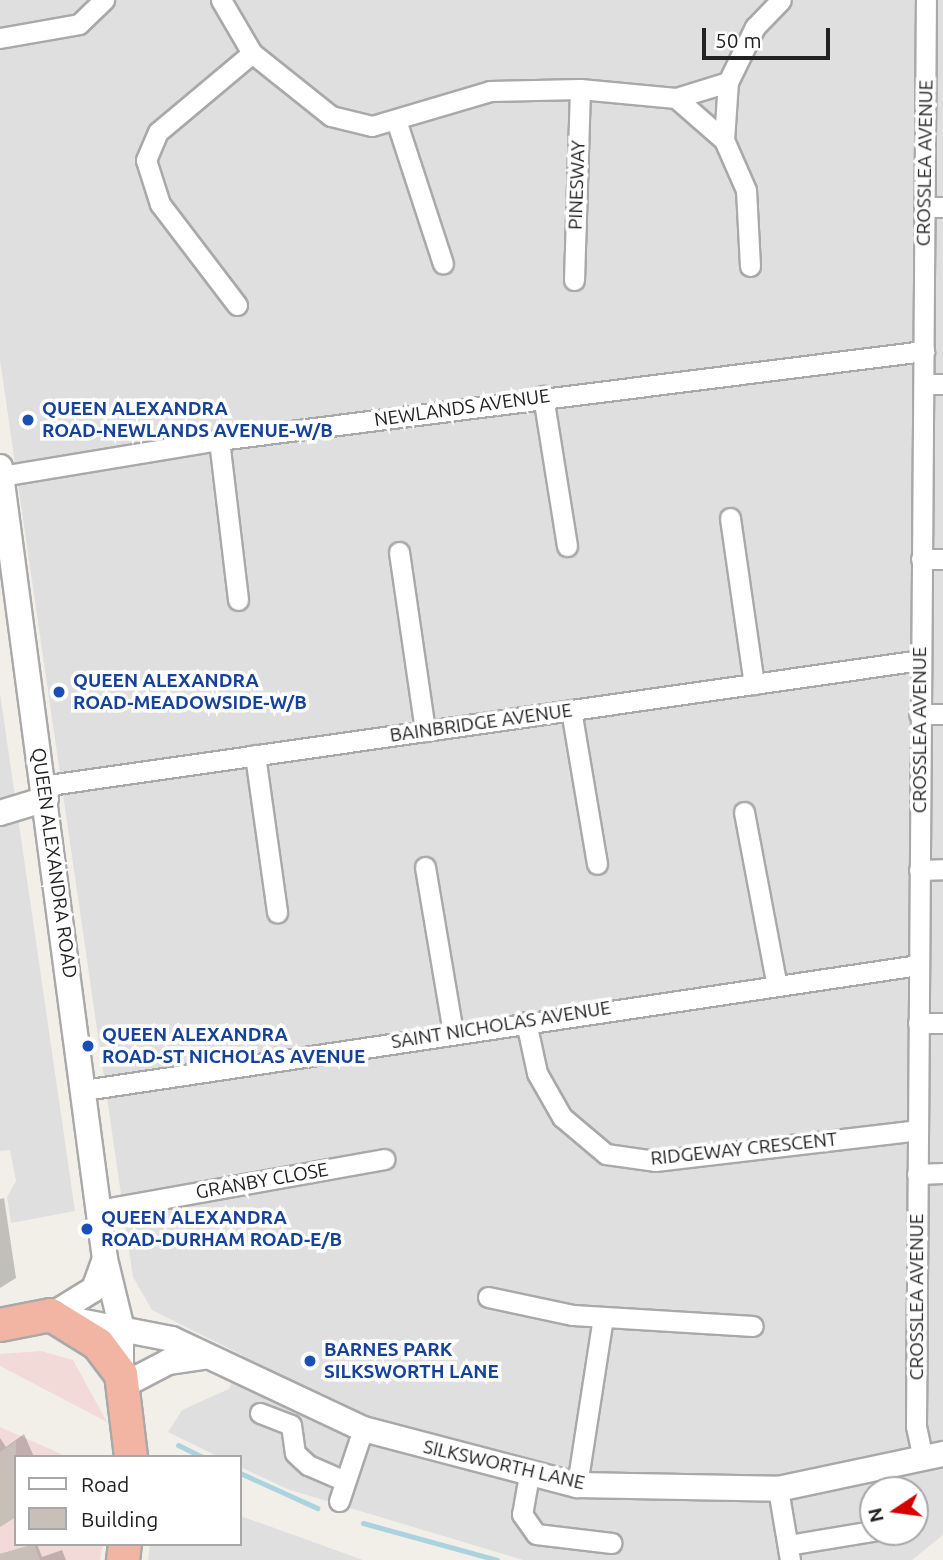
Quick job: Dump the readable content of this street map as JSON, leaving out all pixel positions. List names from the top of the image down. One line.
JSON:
{"streets":{"street":["CROSSLEA AVENUE","PINESWAY","NEWLANDS AVENUE","BAINBRIDGE AVENUE","QUEEN ALEXANDRA ROAD","SAINT NICHOLAS AVENUE","RIDGEWAY CRESCENT","GRANBY CLOSE","SILKSWORTH LANE"]},"crossings":[["CROSSLEA AVENUE","NEWLANDS AVENUE"],["CROSSLEA AVENUE","BAINBRIDGE AVENUE"],["CROSSLEA AVENUE","SAINT NICHOLAS AVENUE"],["CROSSLEA AVENUE","RIDGEWAY CRESCENT"],["CROSSLEA AVENUE","SILKSWORTH LANE"],["NEWLANDS AVENUE","QUEEN ALEXANDRA ROAD"],["BAINBRIDGE AVENUE","QUEEN ALEXANDRA ROAD"],["QUEEN ALEXANDRA ROAD","SAINT NICHOLAS AVENUE"],["QUEEN ALEXANDRA ROAD","GRANBY CLOSE"],["QUEEN ALEXANDRA ROAD","SILKSWORTH LANE"],["SAINT NICHOLAS AVENUE","RIDGEWAY CRESCENT"]],"places":["QUEEN ALEXANDRA ROAD-NEWLANDS AVENUE-W/B","QUEEN ALEXANDRA ROAD-MEADOWSIDE-W/B","QUEEN ALEXANDRA ROAD-ST NICHOLAS AVENUE","QUEEN ALEXANDRA ROAD-DURHAM ROAD-E/B","BARNES PARK SILKSWORTH LANE"],"legend":["Road","Building"],"scale_bar":"50 m","north":"left"}
